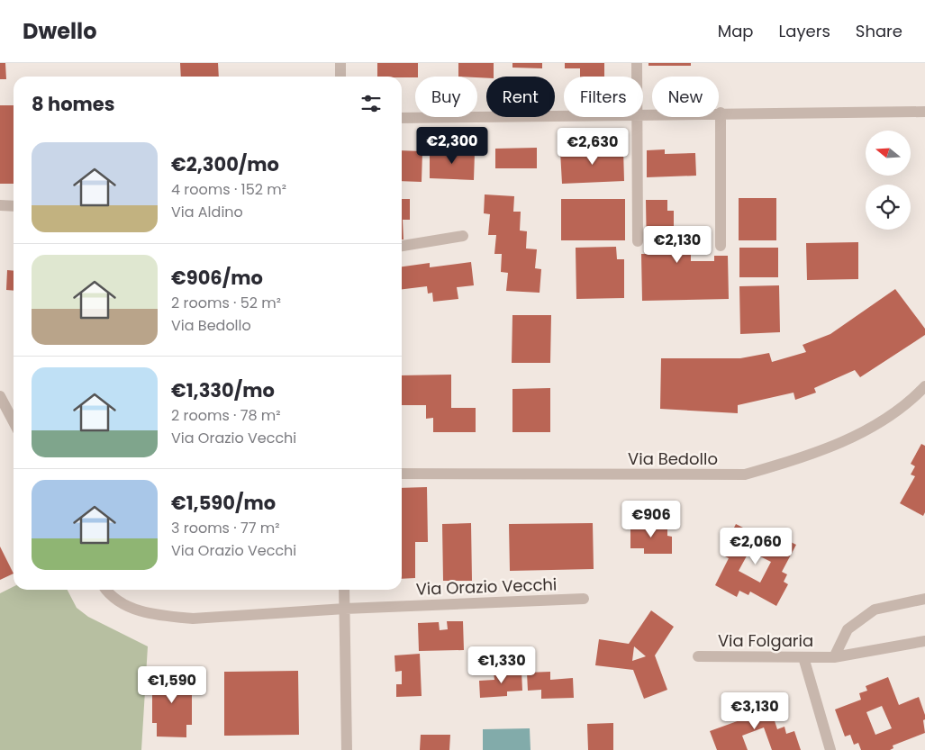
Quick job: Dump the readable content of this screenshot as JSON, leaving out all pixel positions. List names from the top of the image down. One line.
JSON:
{"streets":{"street":["Via Bedollo","Via Orazio Vecchi","Via Folgaria"]},"north":"left","page":{"header":"Dwello","nav":["Map","Layers","Share"],"chip":["Buy","Rent","Filters","New"],"heading":"8 homes","price":["€2,300","€2,630","€2,130","€906","€2,060","€1,330","€1,590","€3,130"],"list":[{"name":"€2,300/mo","note":"4 rooms · 152 m² · Via Aldino"},{"name":"€906/mo","note":"2 rooms · 52 m² · Via Bedollo"},{"name":"€1,330/mo","note":"2 rooms · 78 m² · Via Orazio Vecchi"},{"name":"€1,590/mo","note":"3 rooms · 77 m² · Via Orazio Vecchi"}]}}
